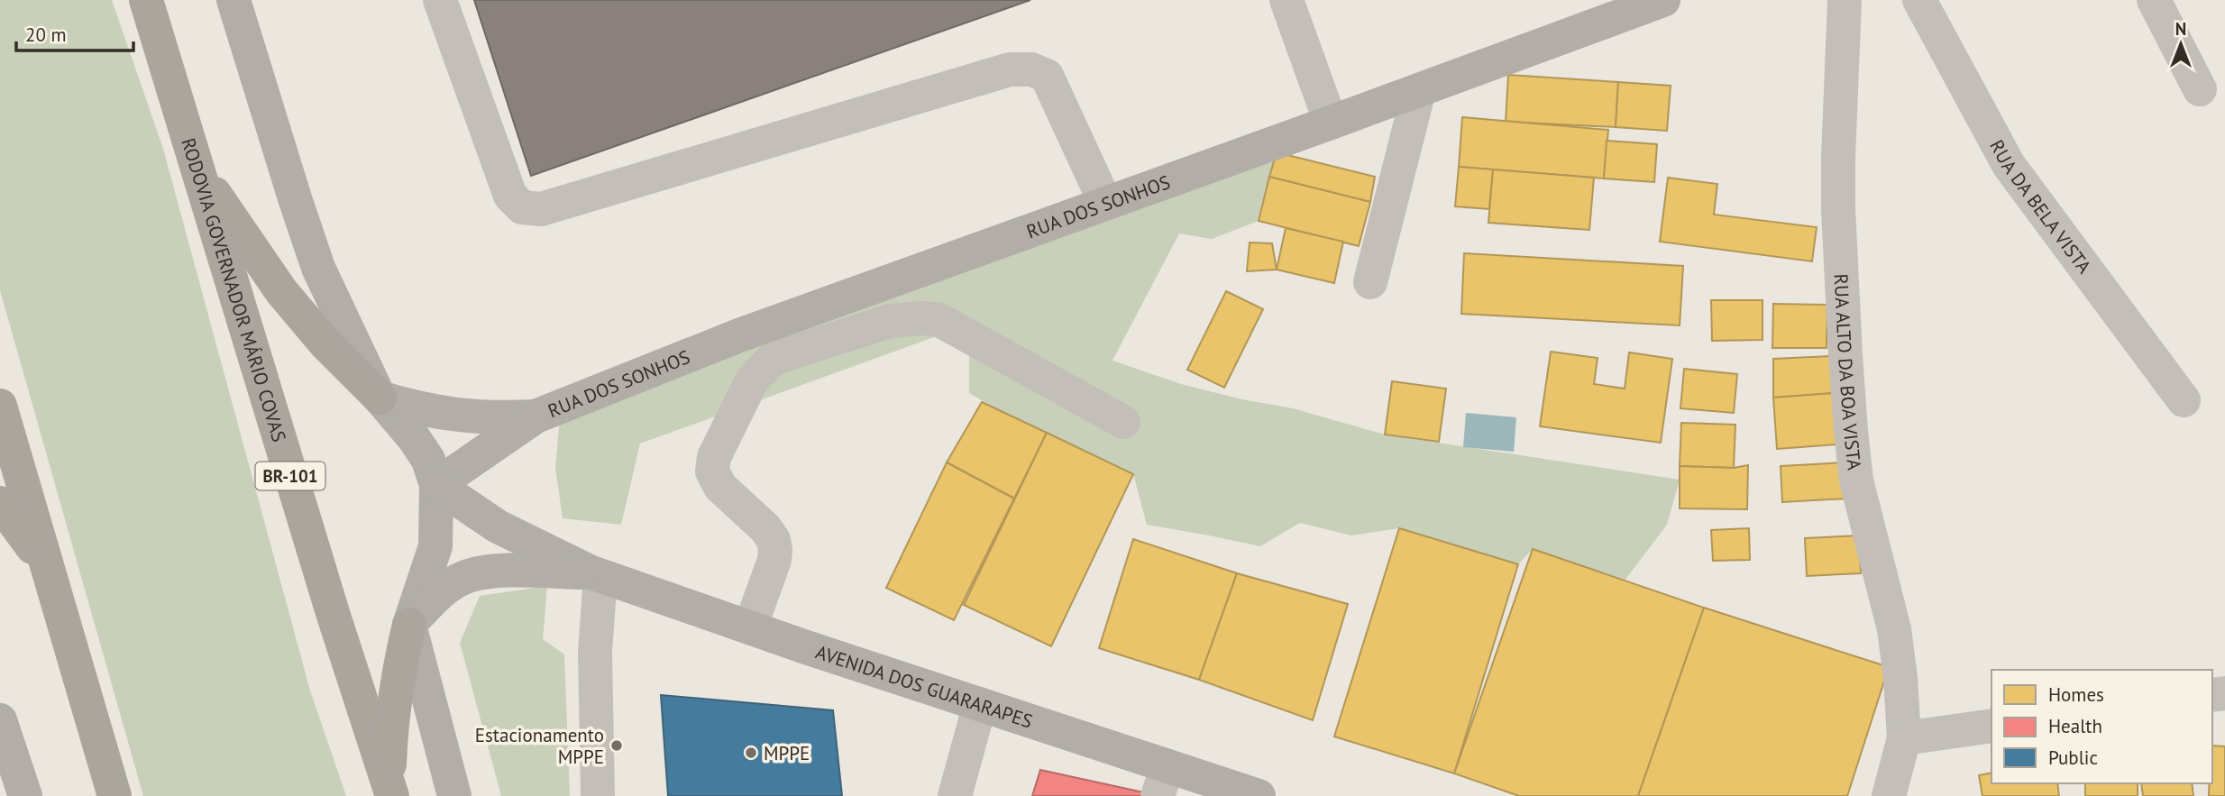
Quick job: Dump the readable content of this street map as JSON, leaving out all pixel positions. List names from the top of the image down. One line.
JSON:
{"streets":{"highway":["RODOVIA GOVERNADOR MÁRIO COVAS","BR-101"],"main road":["RUA DOS SONHOS","AVENIDA DOS GUARARAPES"],"street":["RUA DA BELA VISTA","RUA ALTO DA BOA VISTA"]},"crossings":[["RUA DOS SONHOS","AVENIDA DOS GUARARAPES"]],"places":["Estacionamento MPPE","MPPE"],"legend":["Homes","Health","Public"],"scale_bar":"20 m","north":"top"}
